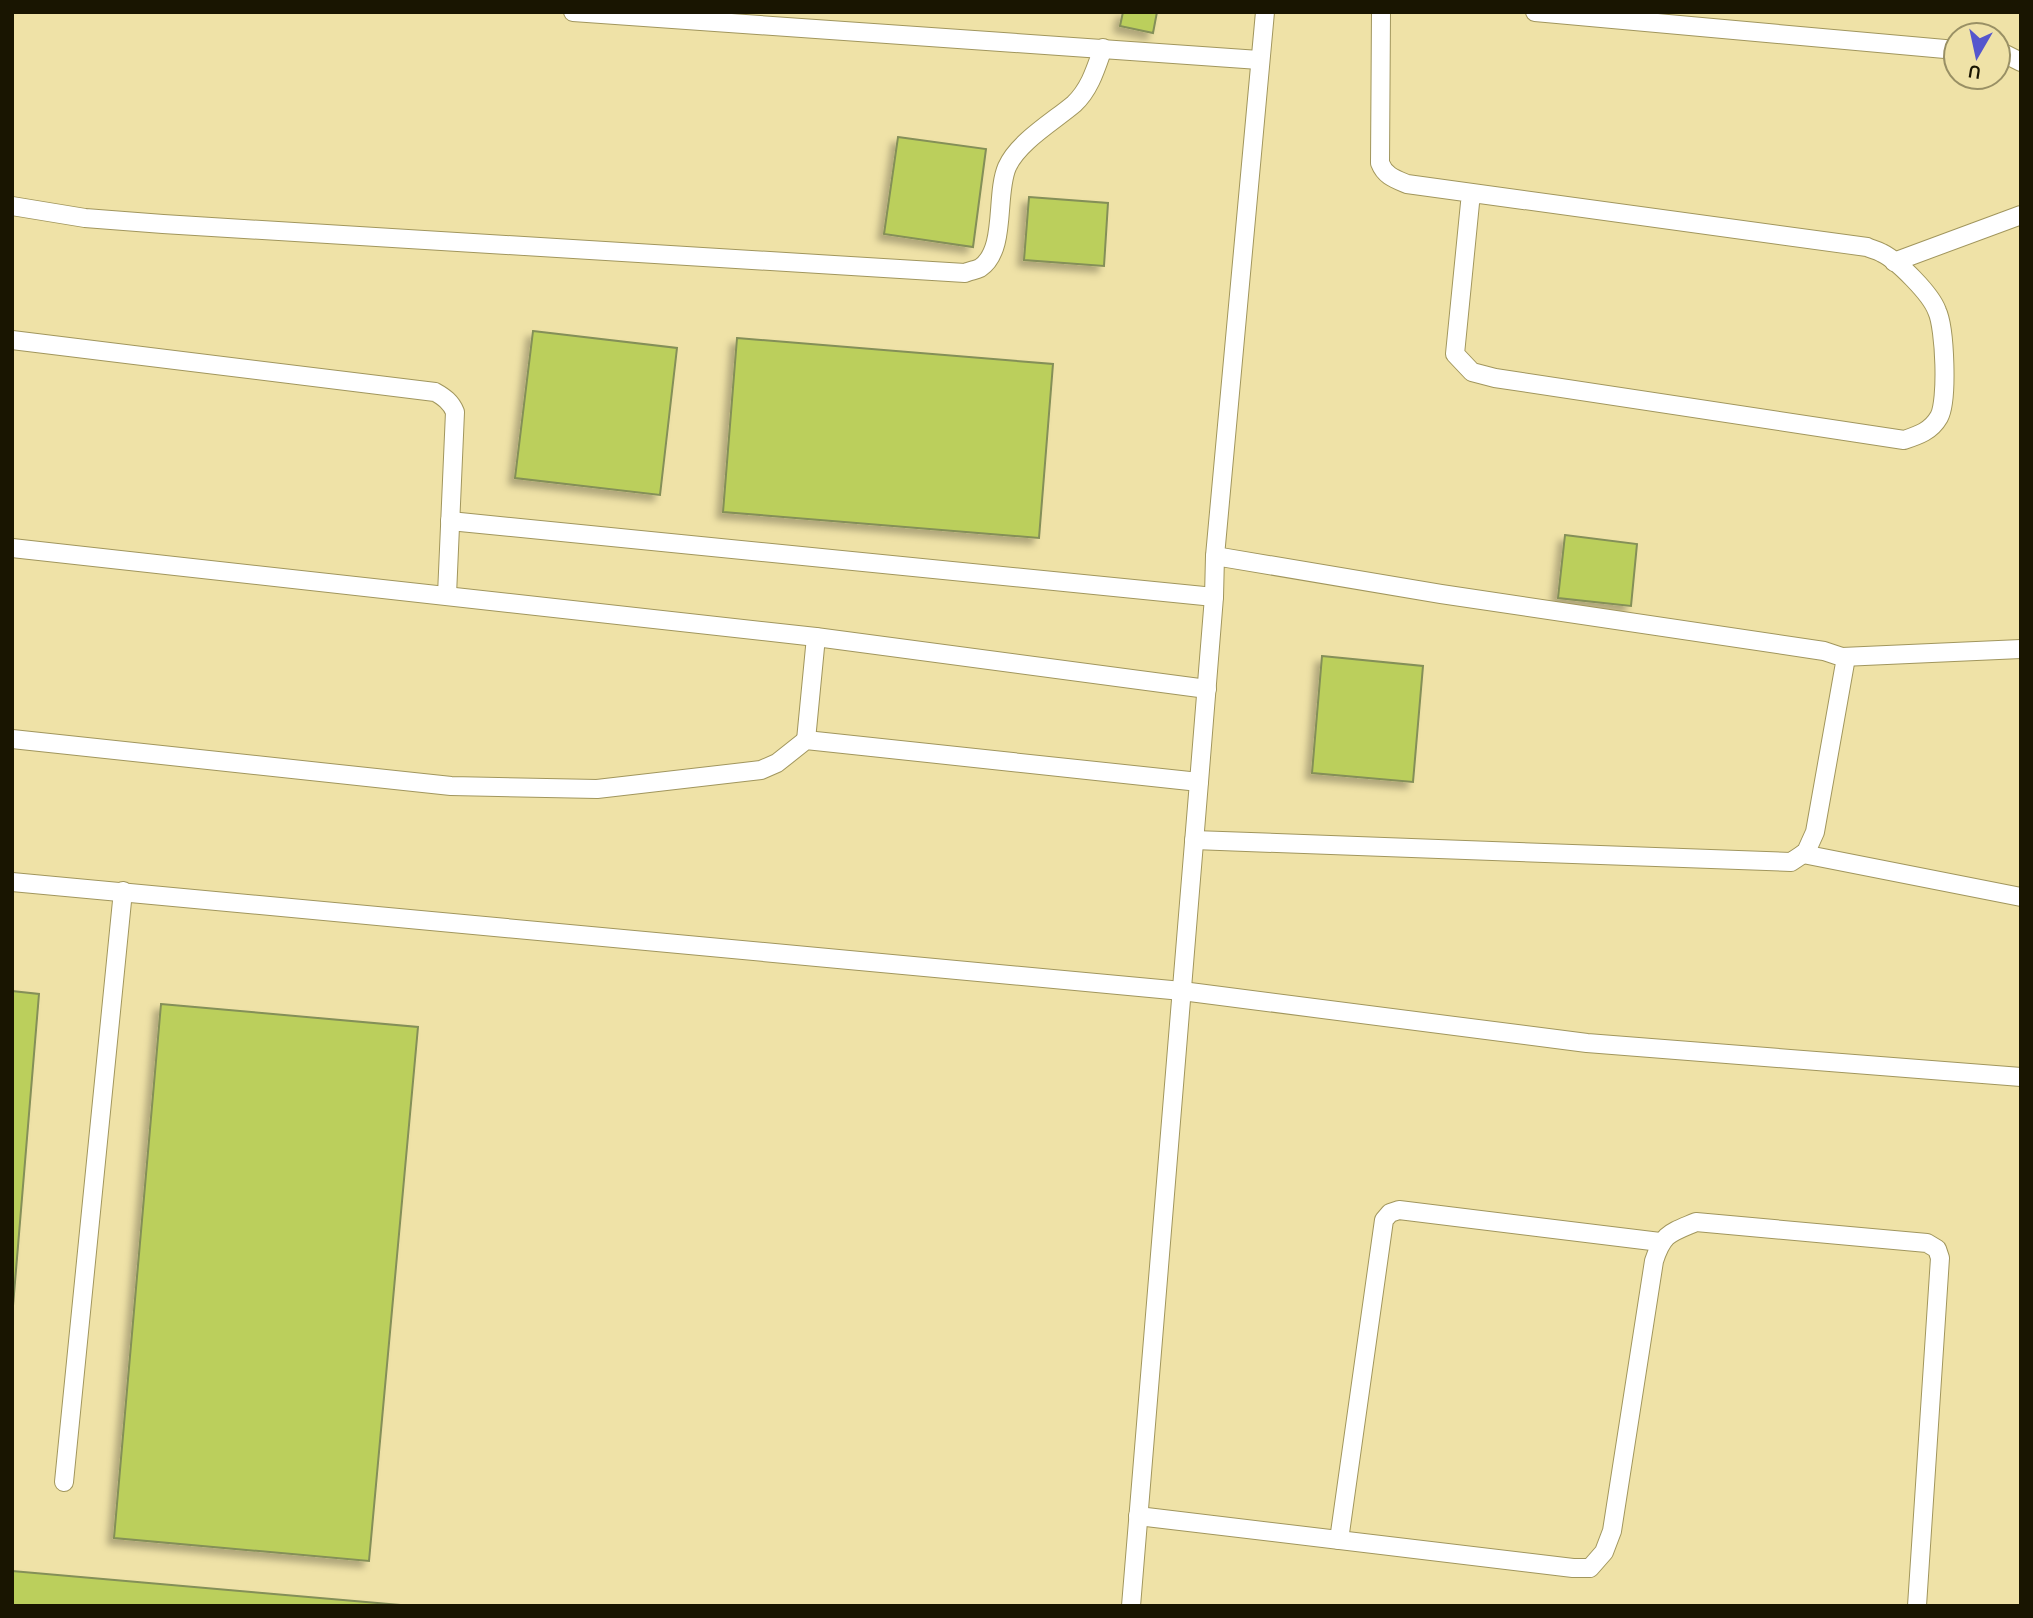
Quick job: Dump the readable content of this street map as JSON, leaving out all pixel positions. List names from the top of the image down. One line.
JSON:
{"north":"bottom"}
